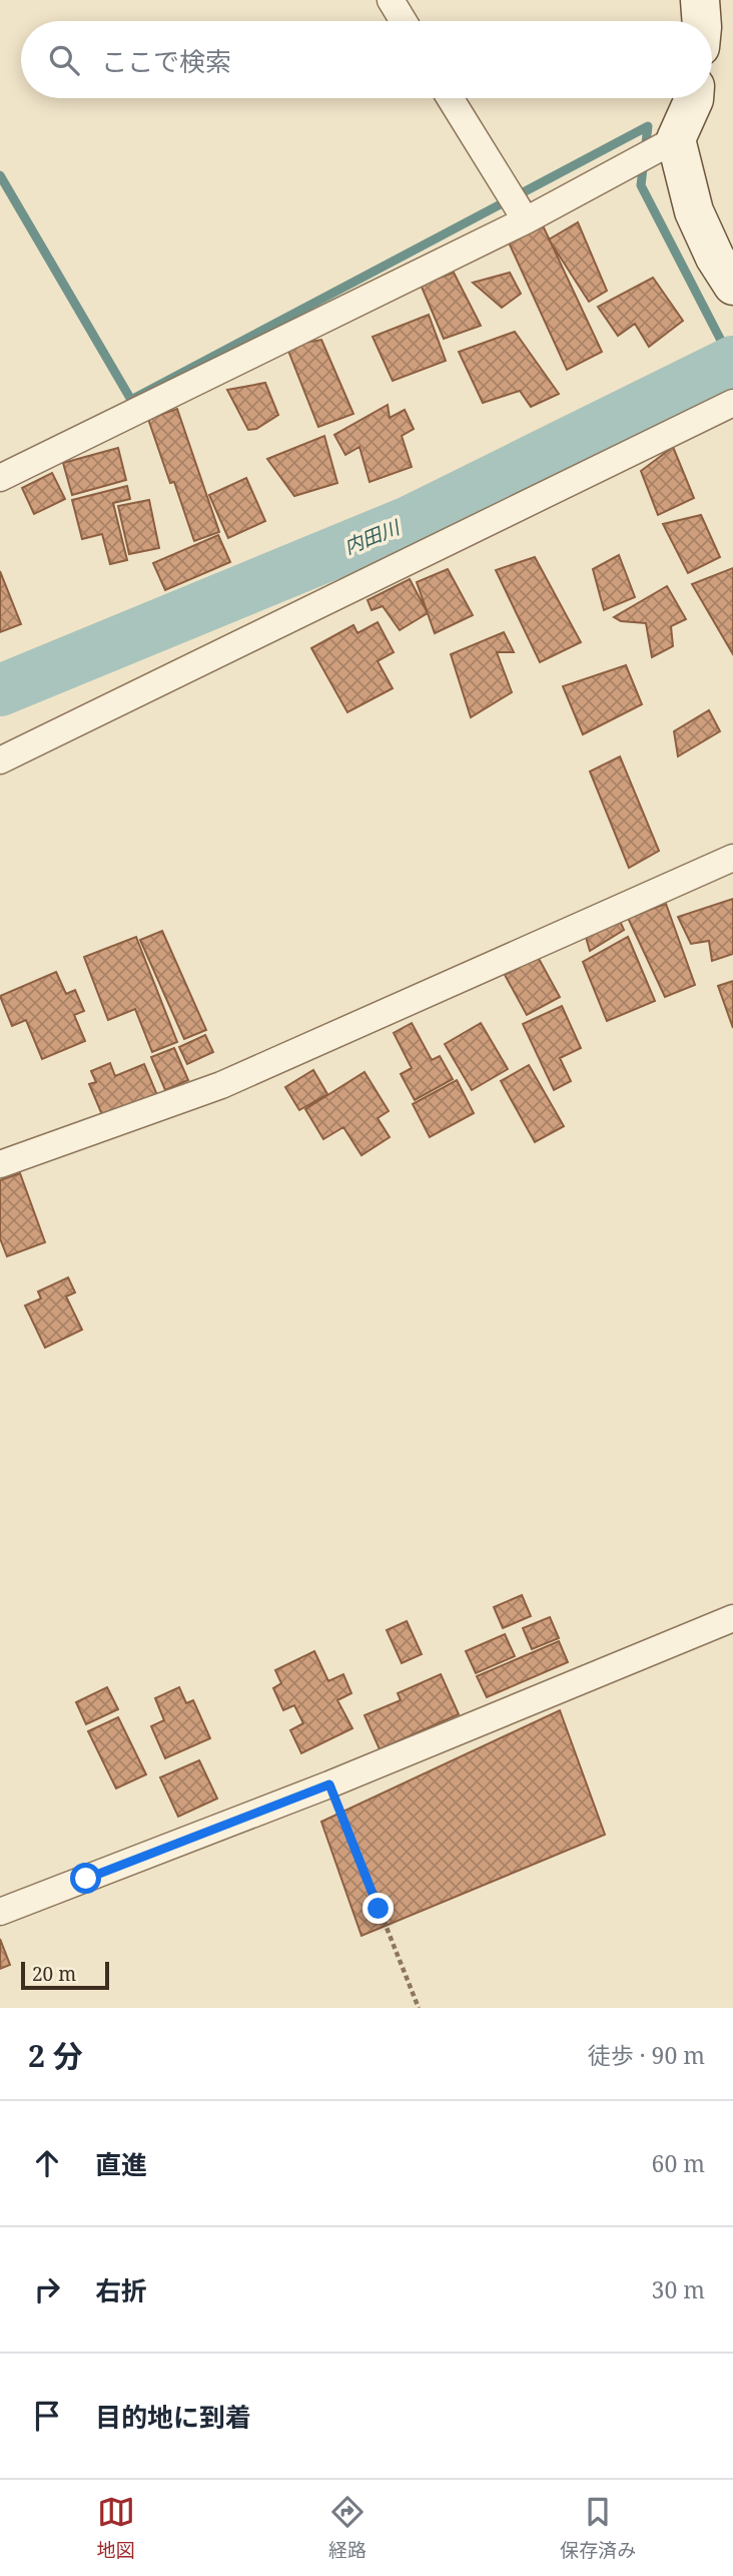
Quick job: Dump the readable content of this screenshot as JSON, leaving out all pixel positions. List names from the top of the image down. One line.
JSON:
{"water":["内田川"],"scale_bar":"20 m","page":{"search":"ここで検索","scale":"20 m","heading":["2 分","徒歩 · 90 m"],"list":[["直進","60 m"],["右折","30 m"],"目的地に到着"],"nav":["地図","経路","保存済み"]}}
